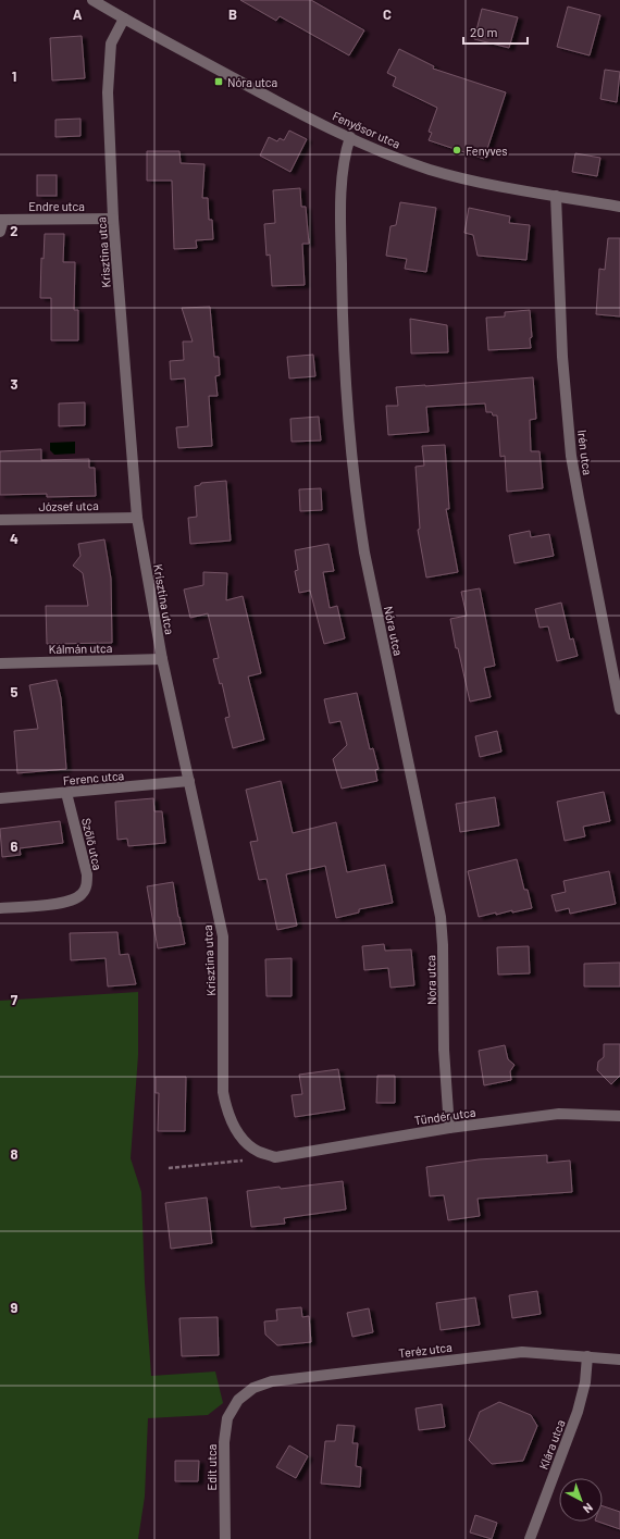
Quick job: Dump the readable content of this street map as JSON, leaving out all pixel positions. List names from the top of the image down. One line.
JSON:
{"streets":{"street":["Fenyősor utca","Endre utca","Krisztina utca","Irén utca","József utca","Nóra utca","Kálmán utca","Ferenc utca","Szőlő utca","Tündér utca","Teréz utca","Klára utca","Edit utca"]},"crossings":[["Fenyősor utca","Krisztina utca"],["Fenyősor utca","Irén utca"],["Fenyősor utca","Nóra utca"],["Endre utca","Krisztina utca"],["Krisztina utca","József utca"],["Krisztina utca","Kálmán utca"],["Krisztina utca","Ferenc utca"],["Krisztina utca","Tündér utca"],["Nóra utca","Tündér utca"],["Ferenc utca","Szőlő utca"],["Teréz utca","Klára utca"],["Teréz utca","Edit utca"]],"places":{"transit":["Nóra utca"],"other":["Fenyves"]},"scale_bar":"20 m","north":"bottom right","grid":{"columns":["A","B","C"],"rows":["1","2","3","4","5","6","7","8","9"]}}
